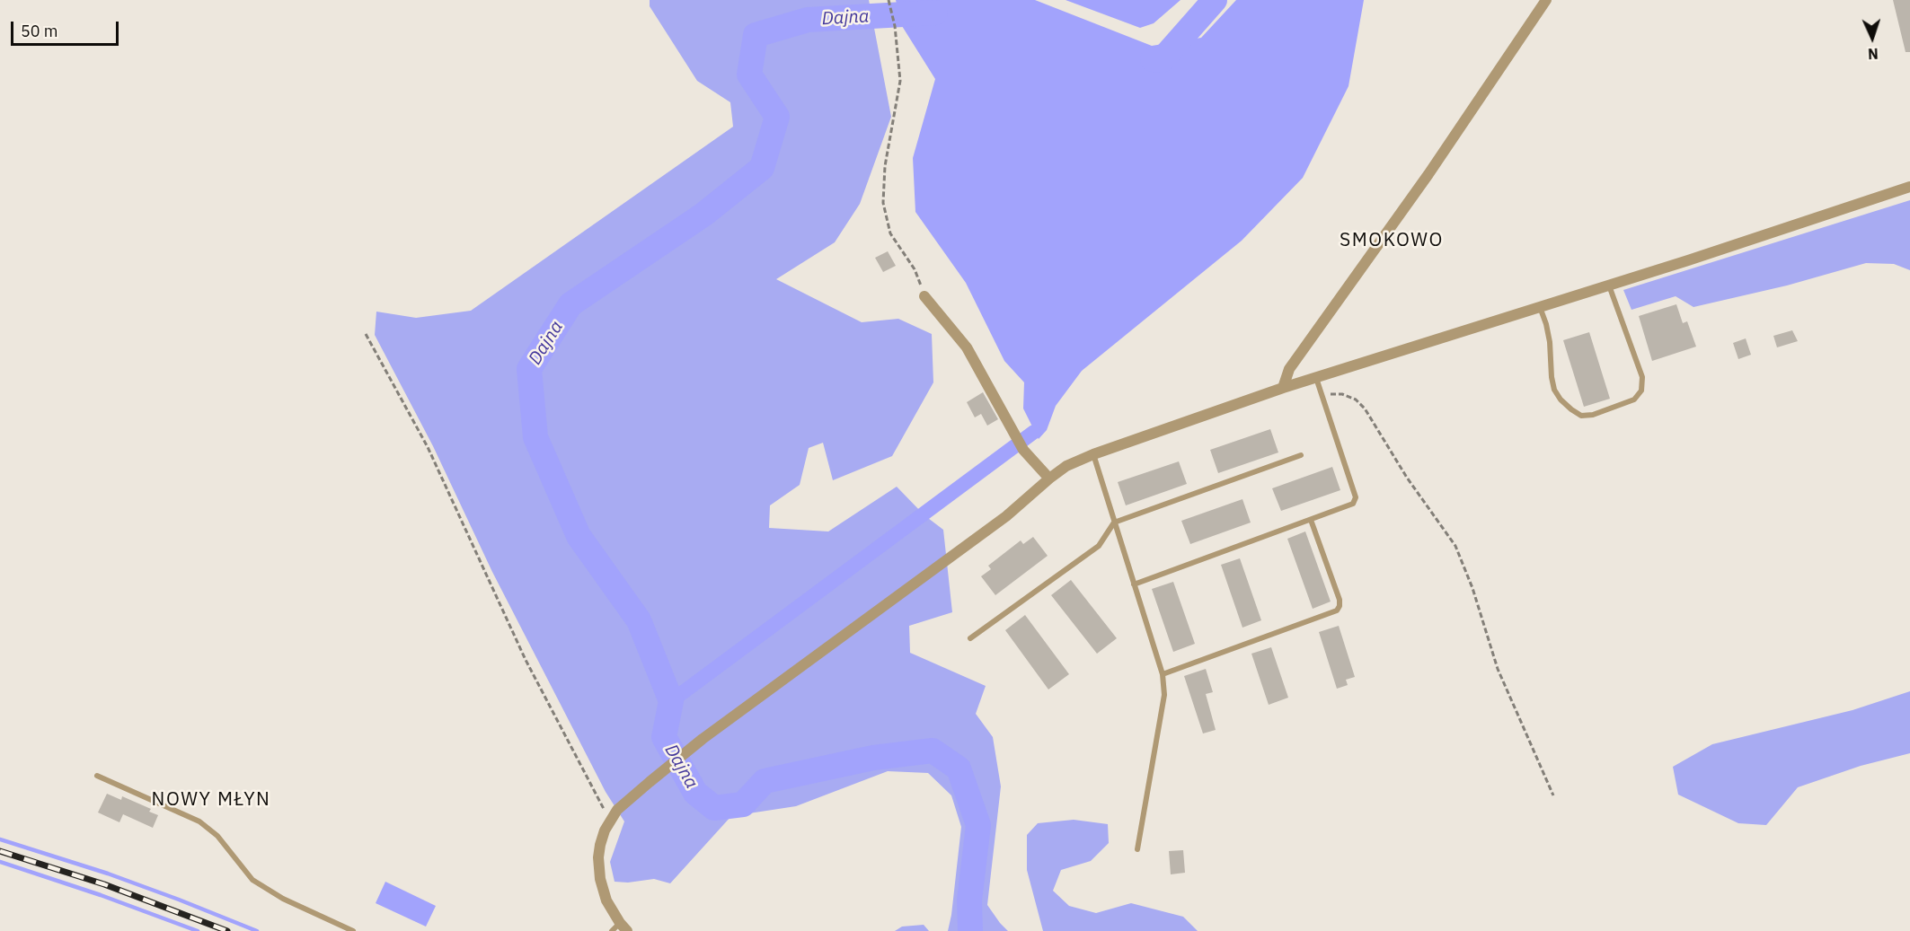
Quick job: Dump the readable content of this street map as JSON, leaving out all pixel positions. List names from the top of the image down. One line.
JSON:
{"districts":["SMOKOWO","NOWY MŁYN"],"water":["Dajna"],"scale_bar":"50 m","north":"bottom"}
